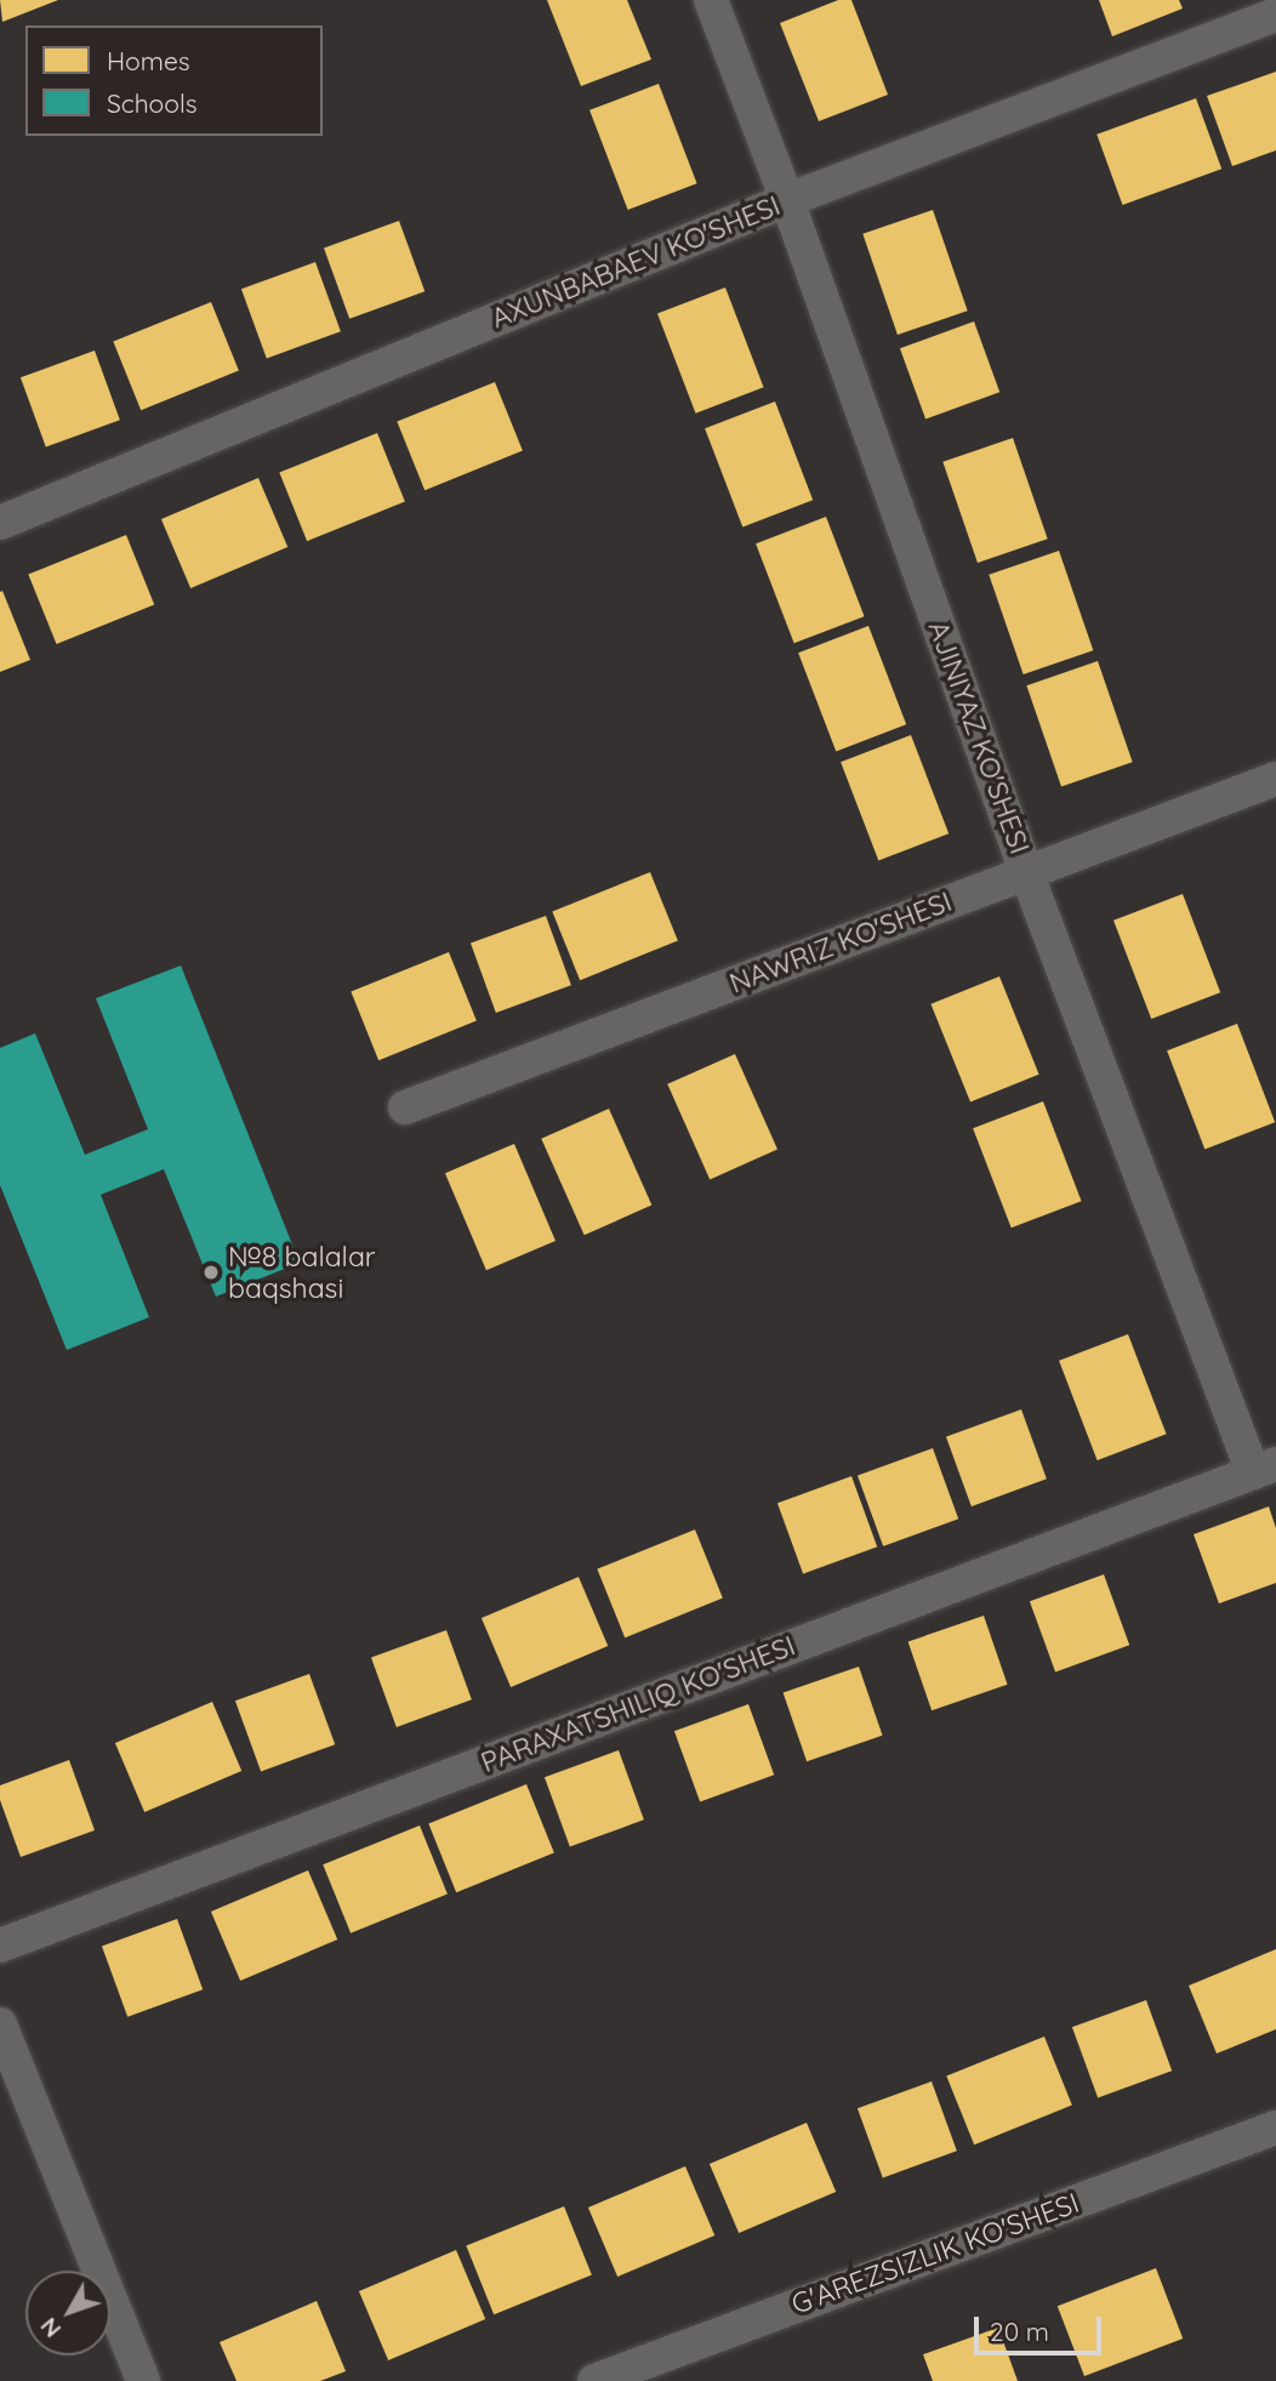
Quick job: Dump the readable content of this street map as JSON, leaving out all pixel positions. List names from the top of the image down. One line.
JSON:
{"streets":{"street":["AXUNBABAEV KO'SHESI","AJINIYAZ KO'SHESI","NAWRIZ KO'SHESI","PARAXATSHILIQ KO'SHESI","G'AREZSIZLIK KO'SHESI"]},"crossings":[["AXUNBABAEV KO'SHESI","AJINIYAZ KO'SHESI"],["AJINIYAZ KO'SHESI","NAWRIZ KO'SHESI"],["AJINIYAZ KO'SHESI","PARAXATSHILIQ KO'SHESI"]],"places":["№8 balalar baqshasi"],"legend":["Homes","Schools"],"scale_bar":"20 m","north":"bottom left"}
